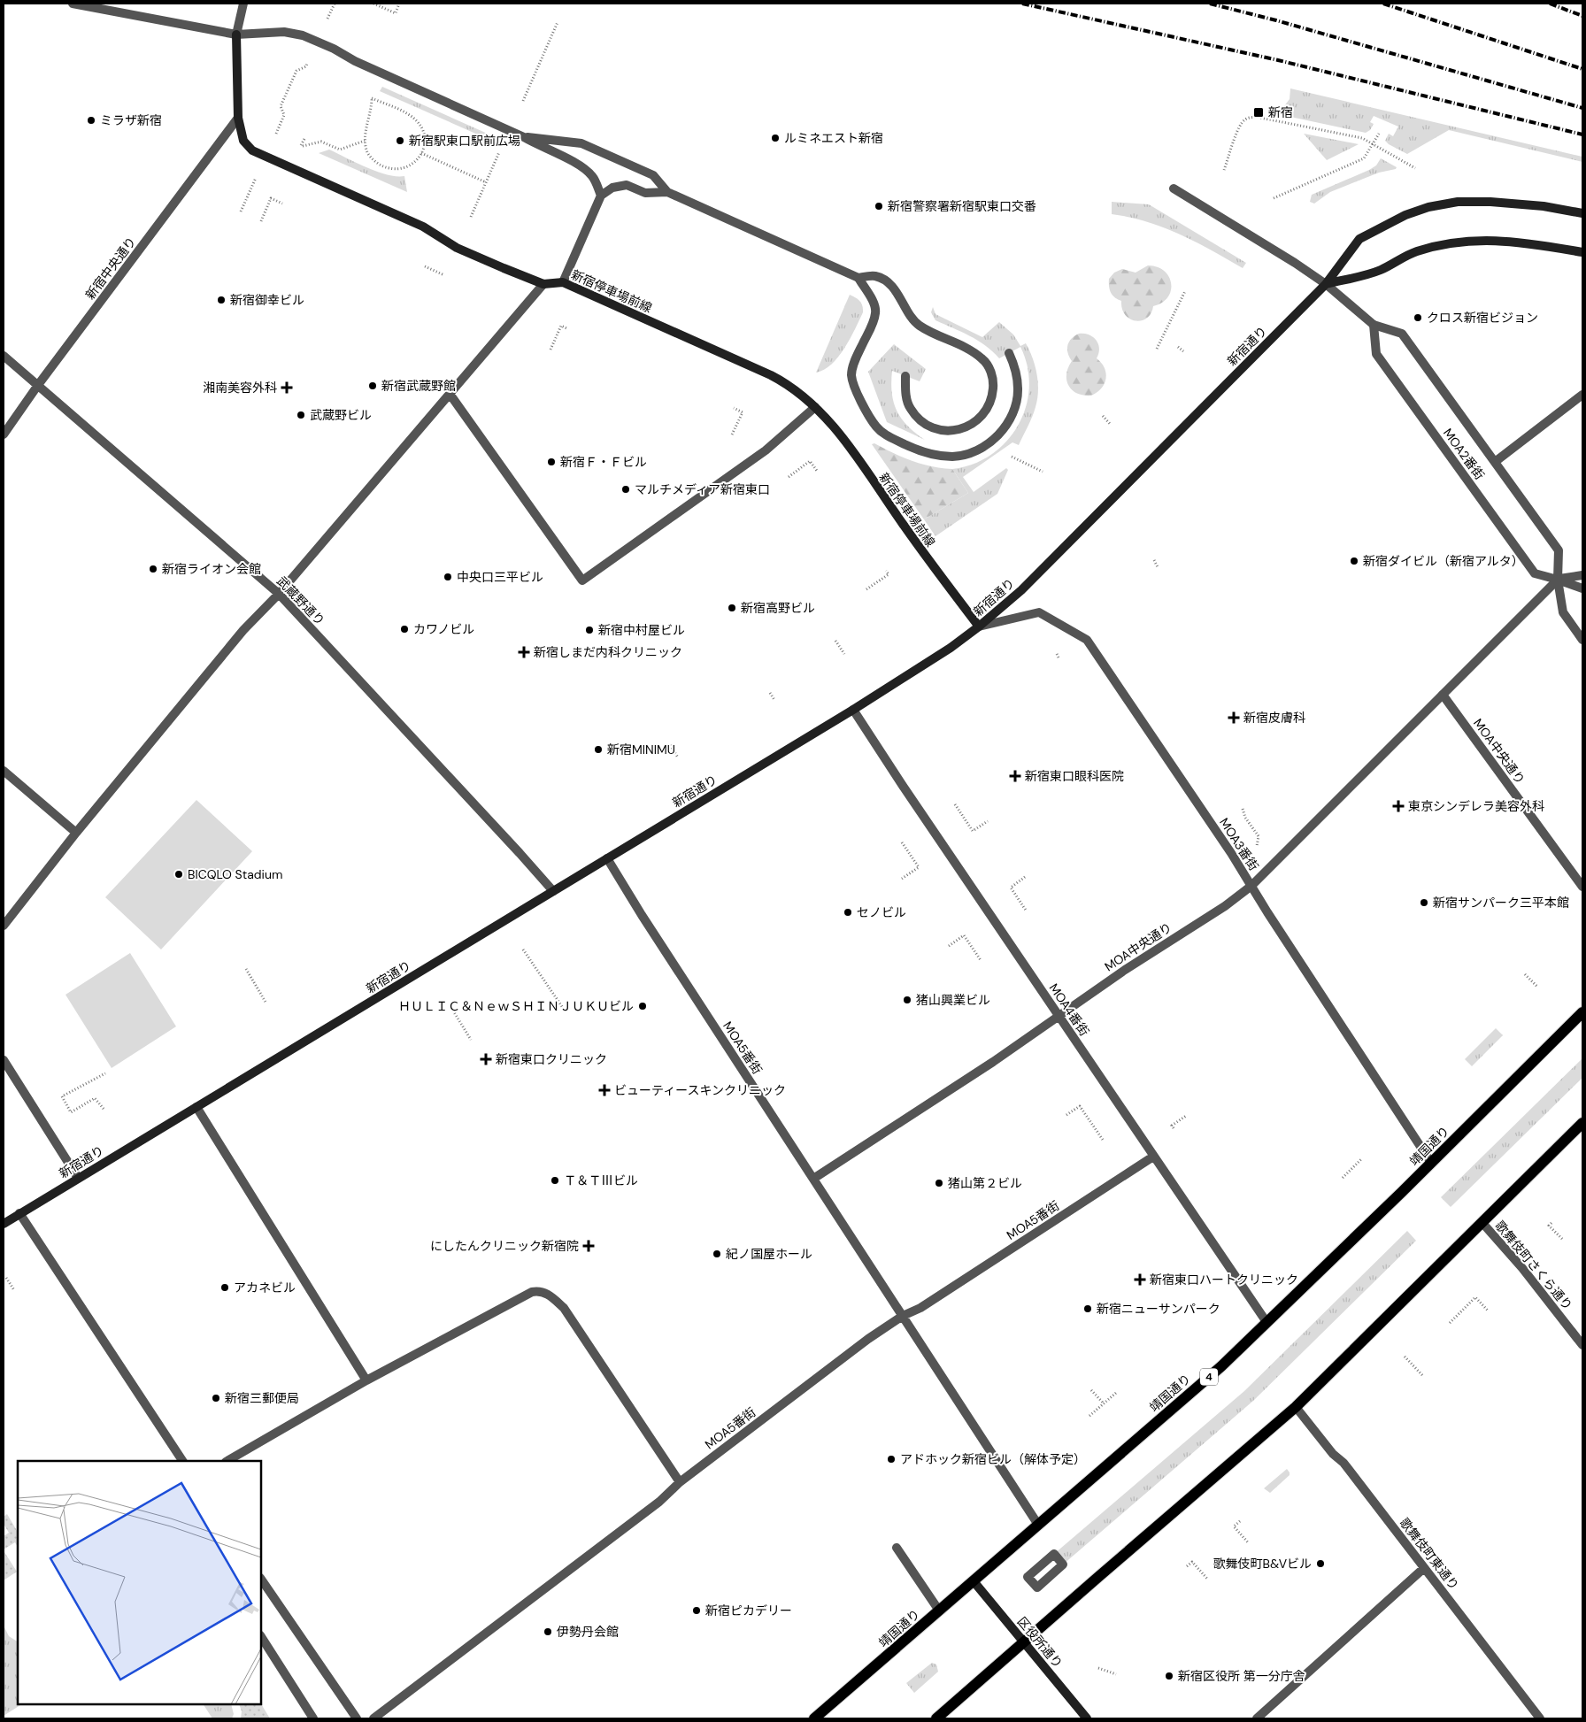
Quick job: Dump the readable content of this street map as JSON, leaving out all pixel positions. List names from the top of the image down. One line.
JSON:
{"streets":{"main road":["新宿停車場前線","新宿通り","靖国通り","4","区役所通り"],"street":["新宿中央通り","MOA2番街","武蔵野通り","MOA中央通り","MOA3番街","MOA4番街","MOA5番街","歌舞伎町さくら通り","歌舞伎町東通り"]},"crossings":[["新宿中央通り","新宿停車場前線"],["新宿中央通り","武蔵野通り"],["新宿停車場前線","新宿通り"],["新宿停車場前線","MOA3番街"],["新宿通り","MOA2番街"],["新宿通り","武蔵野通り"],["新宿通り","MOA3番街"],["新宿通り","MOA4番街"],["新宿通り","MOA5番街"],["MOA2番街","MOA中央通り"],["MOA中央通り","MOA3番街"],["MOA中央通り","MOA4番街"],["MOA中央通り","MOA5番街"],["MOA3番街","靖国通り"],["MOA4番街","MOA5番街"],["MOA4番街","靖国通り"],["MOA5番街","靖国通り"],["靖国通り","区役所通り"]],"places":{"transit":["新宿"],"other":["ミラザ新宿","ルミネエスト新宿","新宿駅東口駅前広場","新宿警察署新宿駅東口交番","新宿御幸ビル","クロス新宿ビジョン","新宿武蔵野館","武蔵野ビル","新宿Ｆ・Ｆビル","マルチメディア新宿東口","新宿ダイビル（新宿アルタ）","新宿ライオン会館","中央口三平ビル","新宿高野ビル","カワノビル","新宿中村屋ビル","新宿MINIMU","BICQLO Stadium","新宿サンパーク三平本館","セノビル","猪山興業ビル","ＨＵＬＩＣ＆ＮｅｗＳＨＩＮＪＵＫＵビル","Ｔ＆ＴⅢビル","猪山第２ビル","紀ノ国屋ホール","アカネビル","新宿ニューサンパーク","新宿三郵便局","アドホック新宿ビル（解体予定）","歌舞伎町B&Vビル","新宿ピカデリー","伊勢丹会館","新宿区役所 第一分庁舎"],"health":["湘南美容外科","新宿しまだ内科クリニック","新宿皮膚科","新宿東口眼科医院","東京シンデレラ美容外科","新宿東口クリニック","ビューティースキンクリニック","にしたんクリニック新宿院","新宿東口ハートクリニック"]}}
